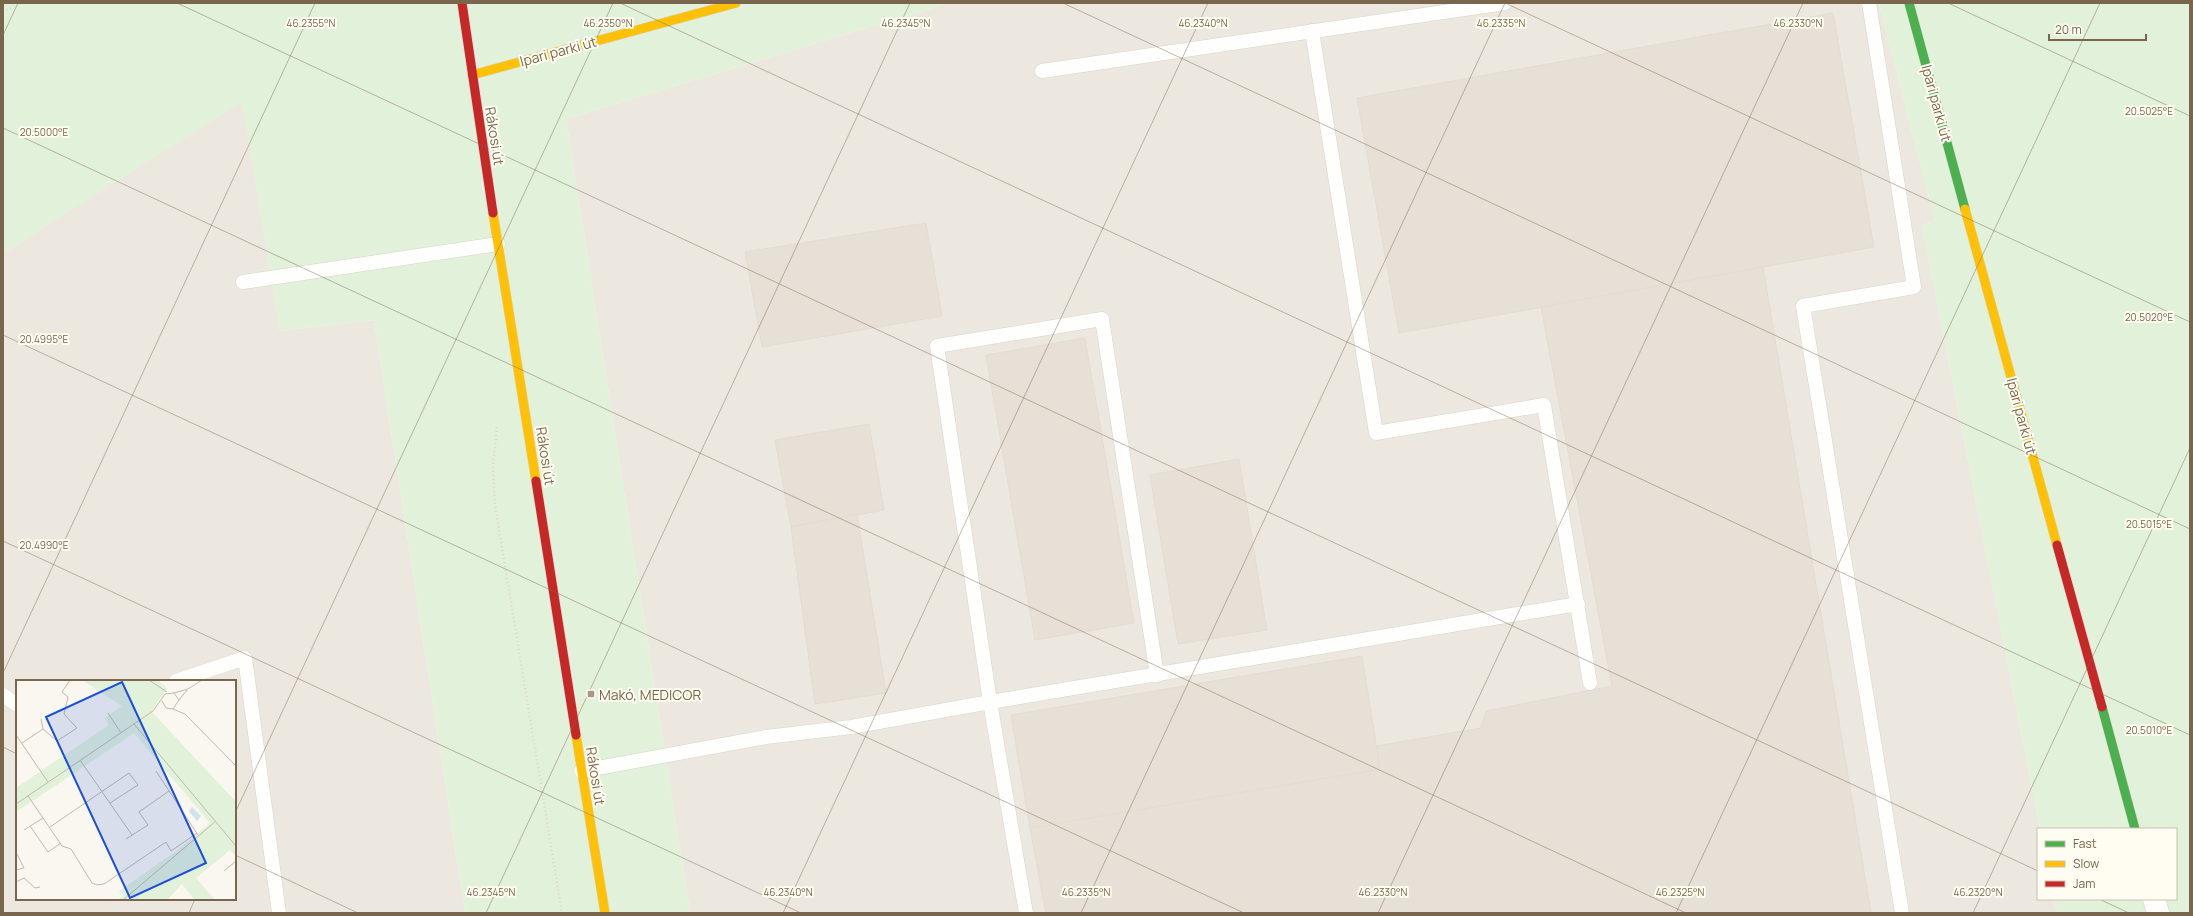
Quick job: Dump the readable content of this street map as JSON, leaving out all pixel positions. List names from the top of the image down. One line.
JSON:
{"streets":{"street":["Ipari parki út","Rákosi út"]},"crossings":[["Ipari parki út","Rákosi út"]],"places":{"transit":["Makó, MEDICOR"]},"legend":["Fast","Slow","Jam"],"scale_bar":"20 m","coordinates":["46.2355°N","46.2350°N","46.2345°N","46.2340°N","46.2335°N","46.2330°N","20.5025°E","20.5000°E","20.5020°E","20.4995°E","20.5015°E","20.4990°E","20.5010°E","46.2325°N","46.2320°N"]}
